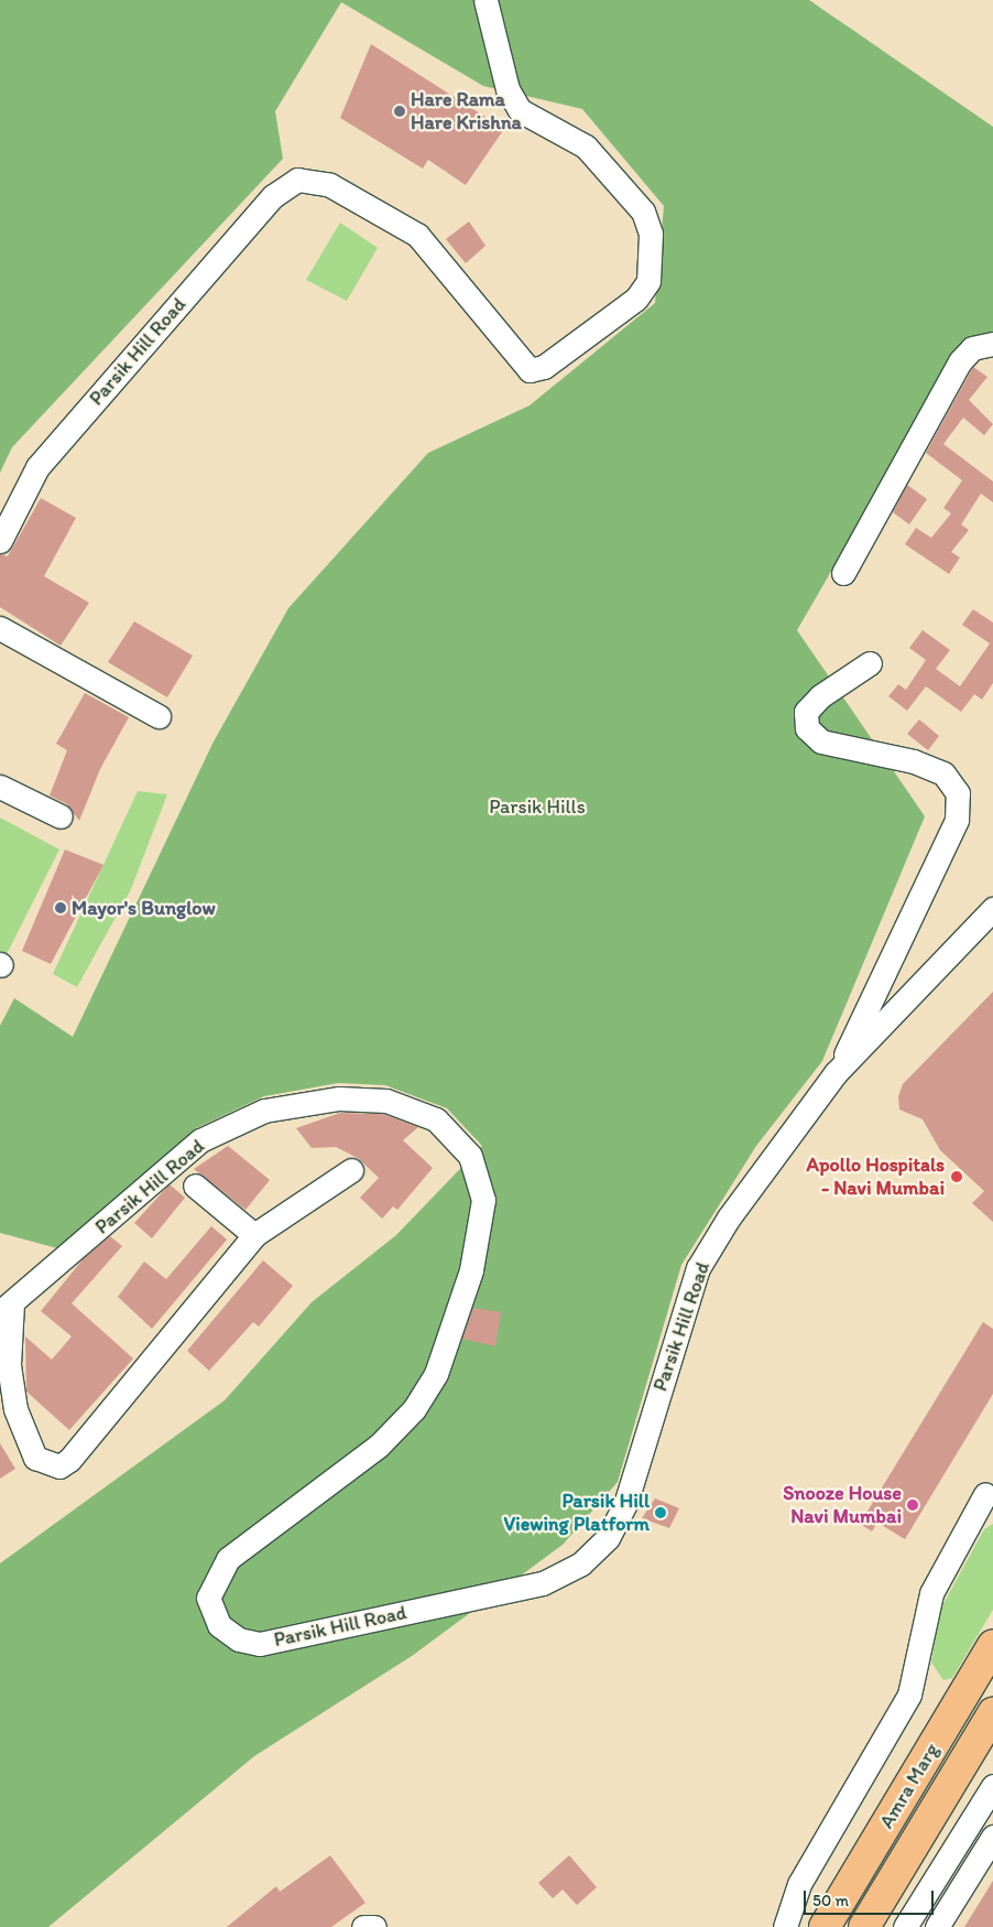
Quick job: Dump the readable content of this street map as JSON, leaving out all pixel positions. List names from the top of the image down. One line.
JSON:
{"streets":{"highway":["Amra Marg"],"street":["Parsik Hill Road"]},"parks":["Parsik Hills"],"places":["Hare Rama Hare Krishna","Mayor's Bunglow","Apollo Hospitals - Navi Mumbai","Snooze House Navi Mumbai","Parsik Hill Viewing Platform"],"scale_bar":"50 m"}
